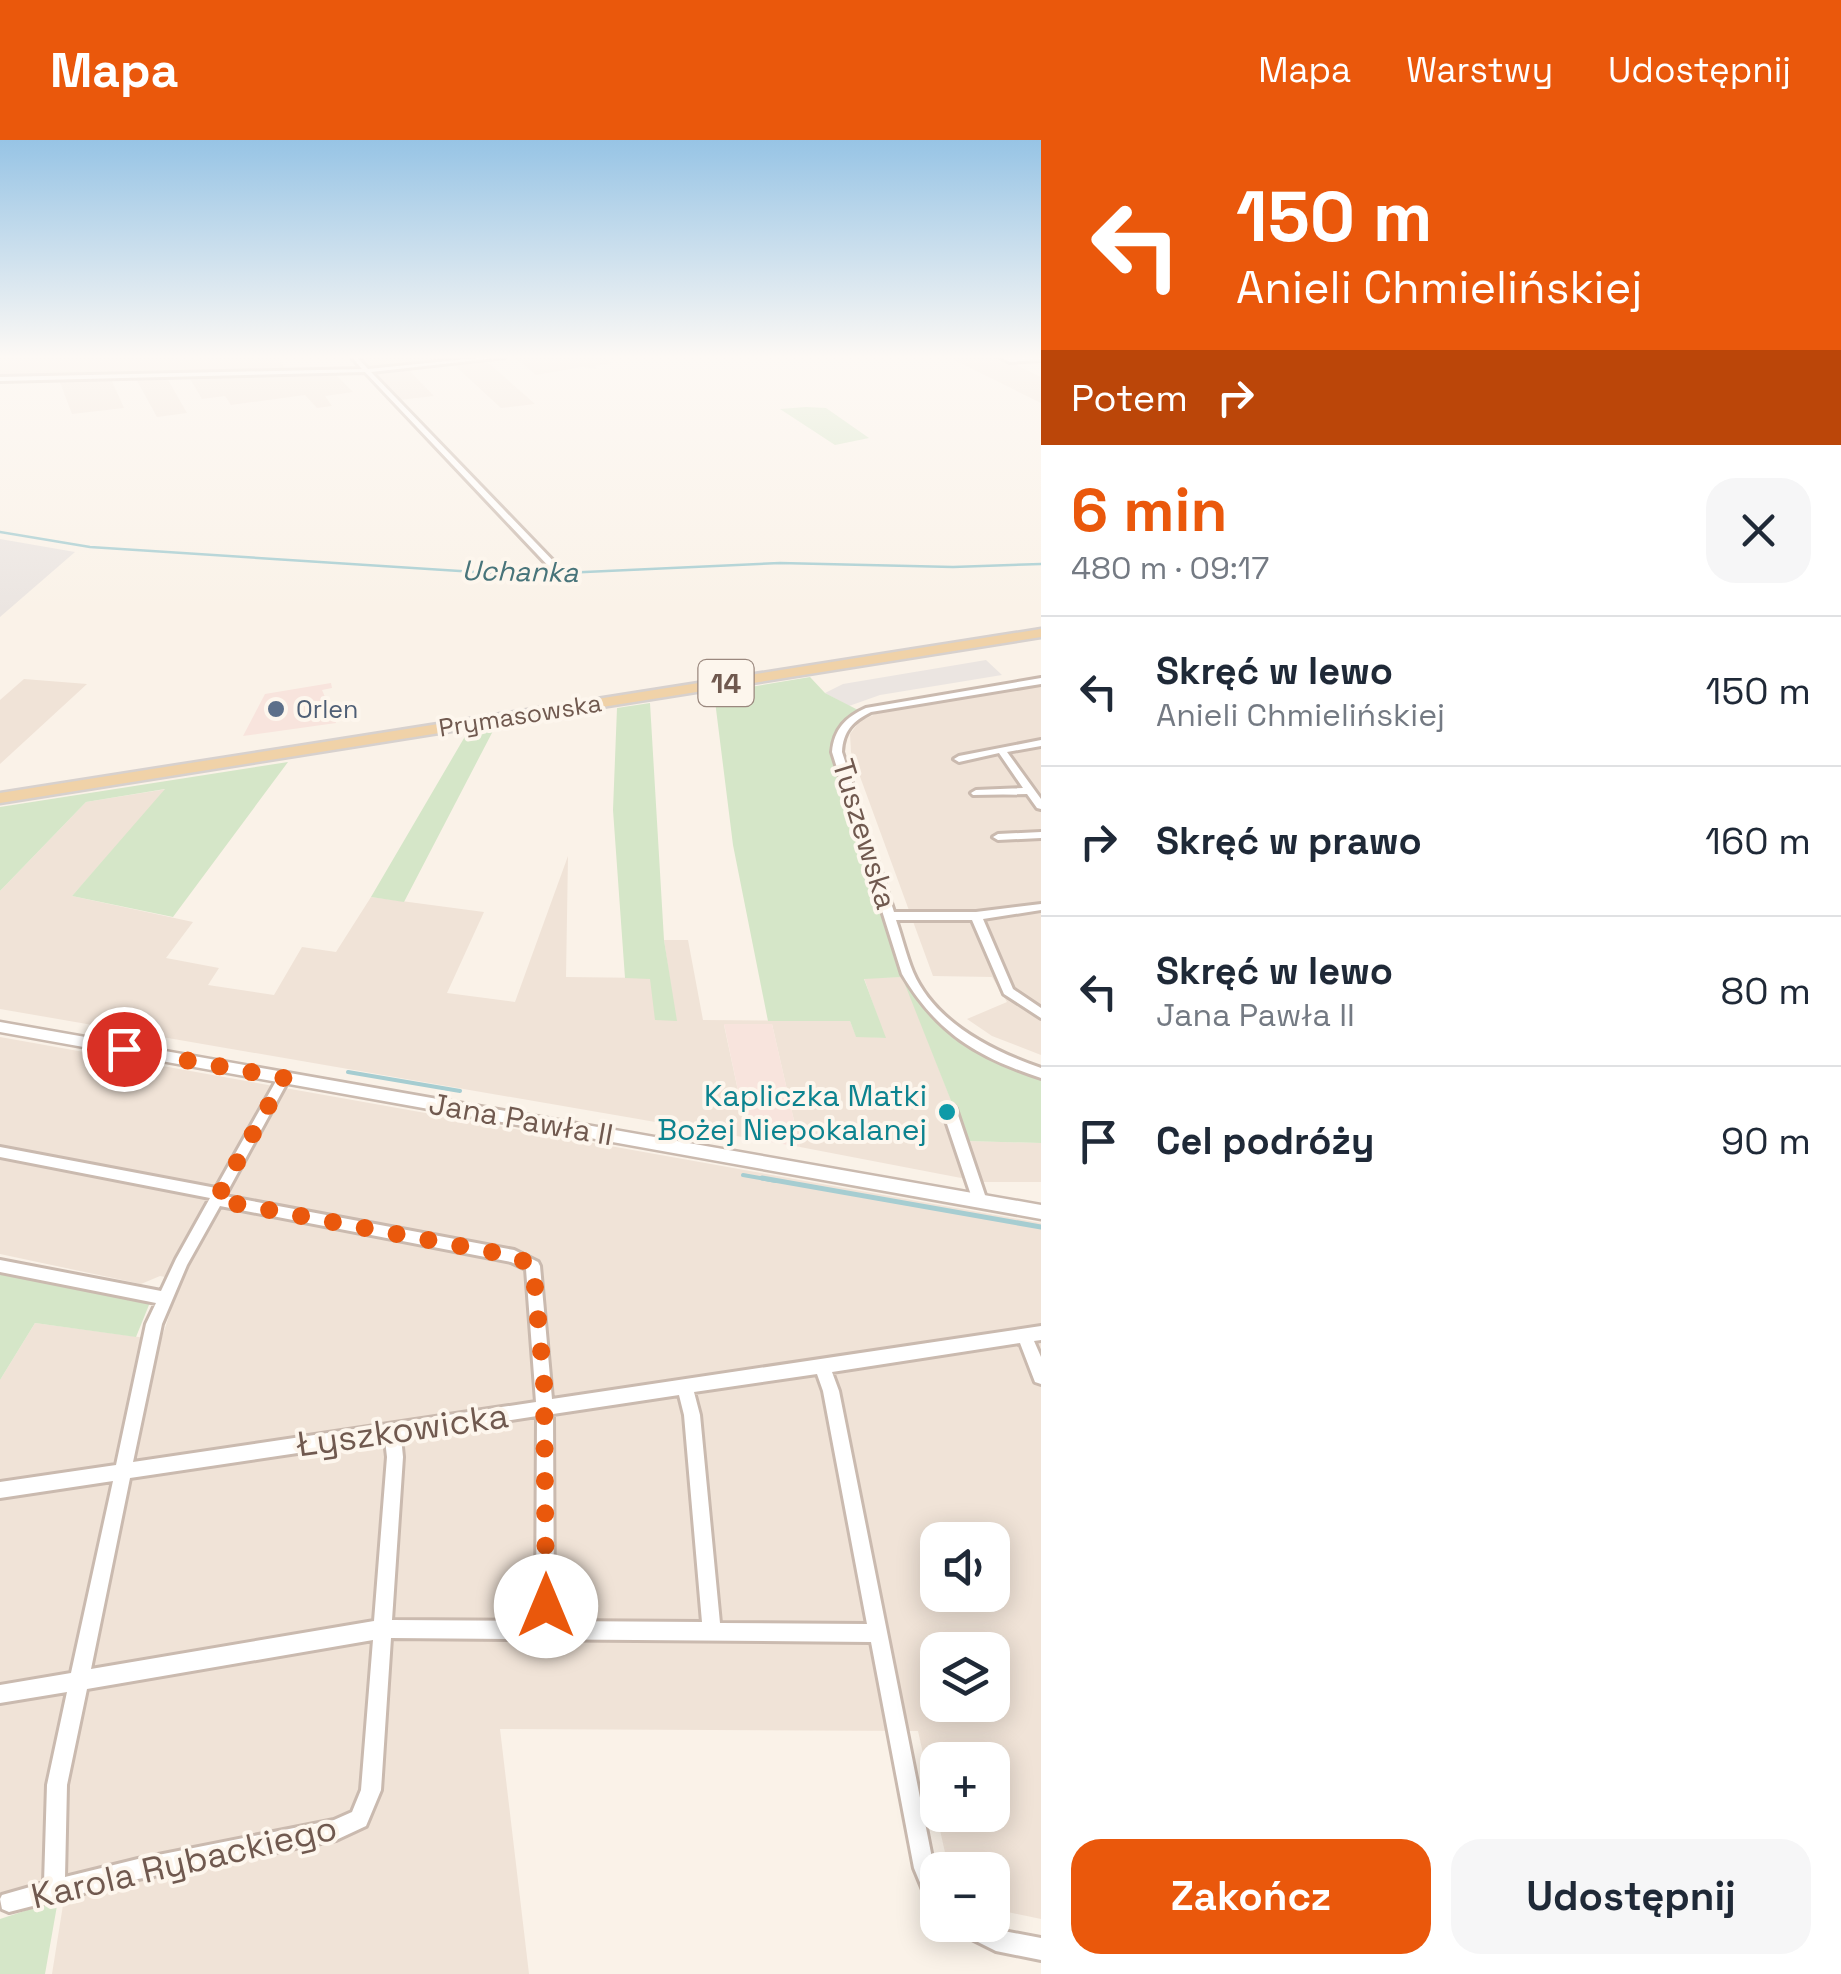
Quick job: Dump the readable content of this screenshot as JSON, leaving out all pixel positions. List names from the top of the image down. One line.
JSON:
{"streets":{"main road":["14","Prymasowska"],"street":["Tuszewska","Jana Pawła II","Łyszkowicka","Karola Rybackiego"]},"water":["Uchanka"],"places":["Orlen","Kapliczka Matki Bożej Niepokalanej"],"page":{"header":"Mapa","nav":["Mapa","Warstwy","Udostępnij"],"turn":["150 m","Anieli Chmielińskiej"],"then":"Potem","heading":["6 min","480 m · 09:17"],"list":[{"name":"Skręć w lewo","note":"Anieli Chmielińskiej","value":"150 m"},{"name":"Skręć w prawo","value":"160 m"},{"name":"Skręć w lewo","note":"Jana Pawła II","value":"80 m"},{"name":"Cel podróży","value":"90 m"}],"map_buttons":["+","−"],"buttons":["Zakończ","Udostępnij"]}}
